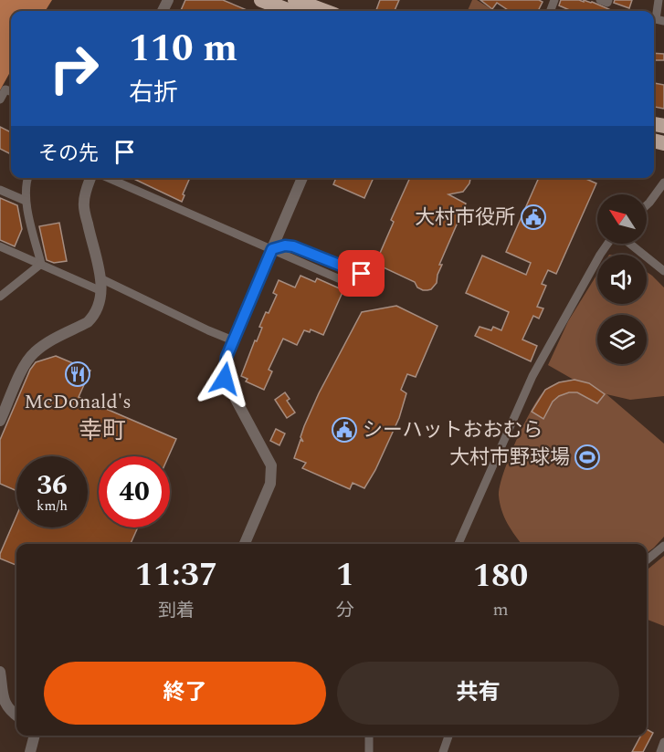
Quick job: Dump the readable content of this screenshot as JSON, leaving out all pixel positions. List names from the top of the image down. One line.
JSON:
{"districts":["幸町"],"places":{"public building":["大村市役所","シーハットおおむら"],"restaurant":["McDonald's"],"sports":["大村市野球場"]},"north":"top left","page":{"turn":["110 m","右折"],"then":"その先","speed":"36 km/h","limit":"40","eta":["11:37","到着","1","分","180","m"],"buttons":["終了","共有"]}}
